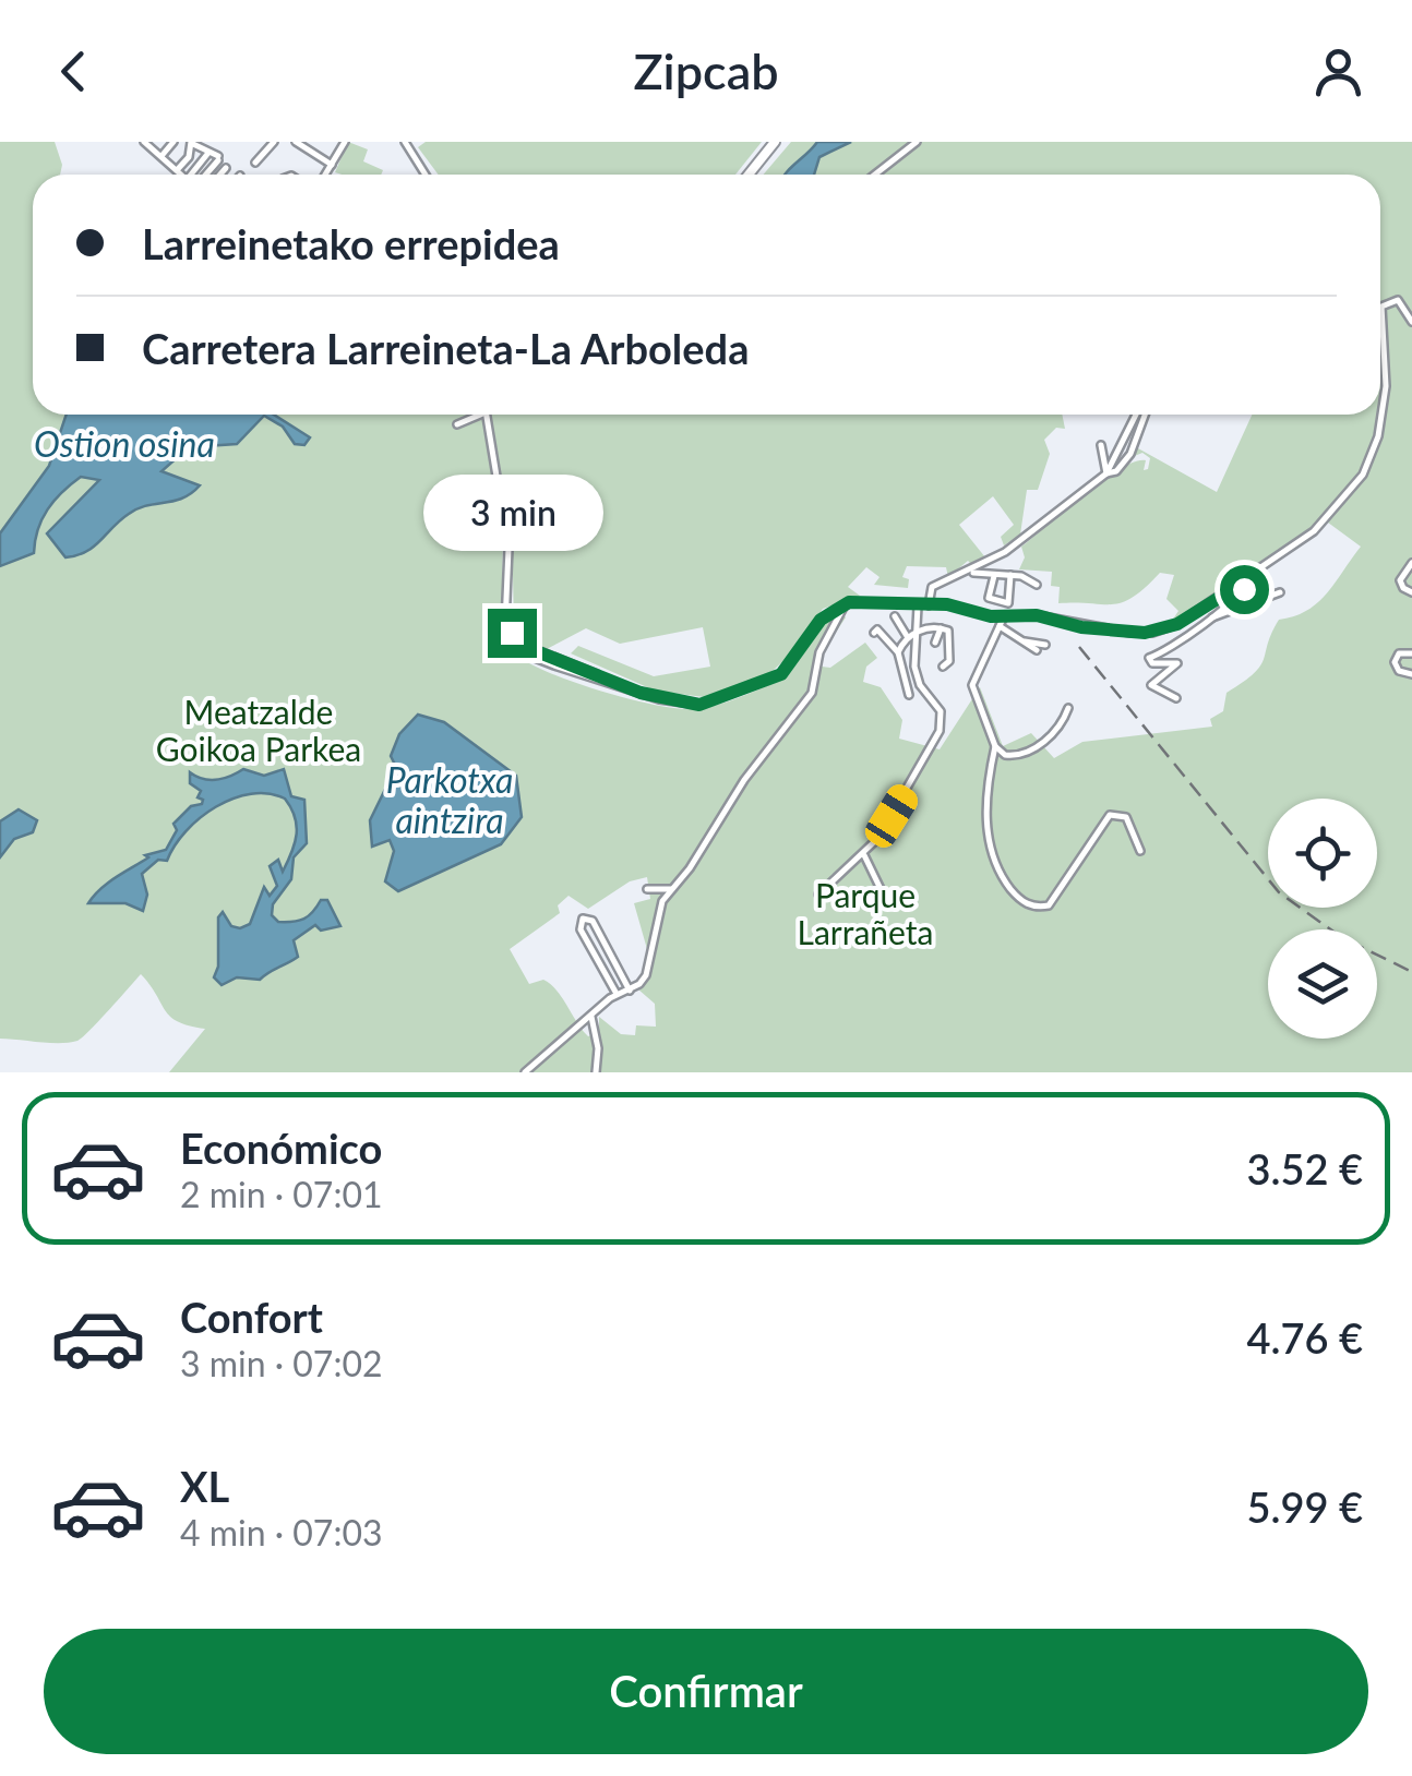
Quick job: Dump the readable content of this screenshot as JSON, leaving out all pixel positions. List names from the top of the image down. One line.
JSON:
{"water":["Ostion osina","Parkotxa aintzira"],"parks":["Meatzalde Goikoa Parkea","Parque Larrañeta"],"page":{"header":"Zipcab","banner":["Larreinetako errepidea","Carretera Larreineta-La Arboleda"],"bubble":"3 min","list":[{"name":"Económico","note":"2 min · 07:01","value":"3.52 €"},{"name":"Confort","note":"3 min · 07:02","value":"4.76 €"},{"name":"XL","note":"4 min · 07:03","value":"5.99 €"}],"buttons":"Confirmar"}}
